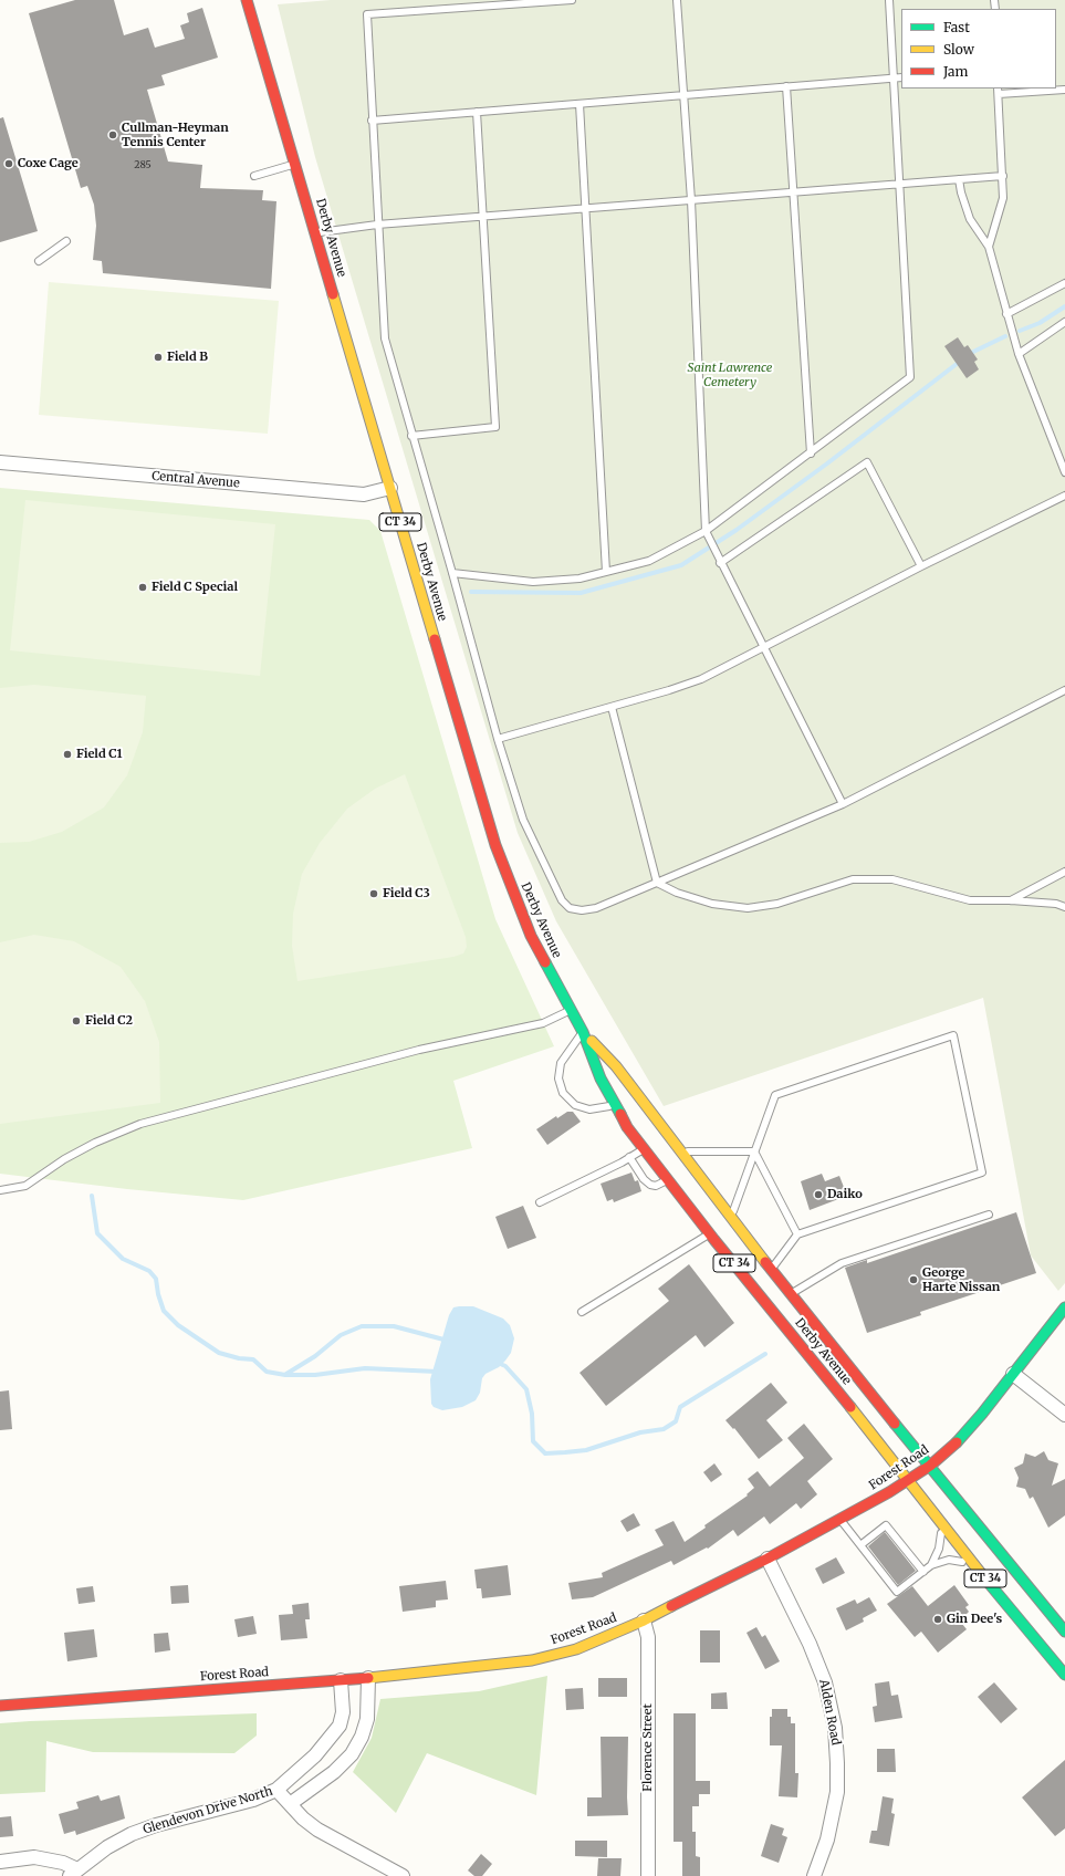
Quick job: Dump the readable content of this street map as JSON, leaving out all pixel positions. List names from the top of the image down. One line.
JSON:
{"streets":{"main road":["Derby Avenue","CT 34","Forest Road"],"street":["Central Avenue","Alden Road","Florence Street","Glendevon Drive North"]},"crossings":[["Derby Avenue","Central Avenue"],["Derby Avenue","Forest Road"],["Forest Road","Alden Road"],["Forest Road","Florence Street"],["Forest Road","Glendevon Drive North"]],"parks":["Saint Lawrence Cemetery"],"places":["Cullman-Heyman Tennis Center","Coxe Cage","Field B","Field C Special","Field C1","Field C3","Field C2","Daiko","George Harte Nissan","Gin Dee's"],"house_numbers":["285"],"legend":["Fast","Slow","Jam"]}
